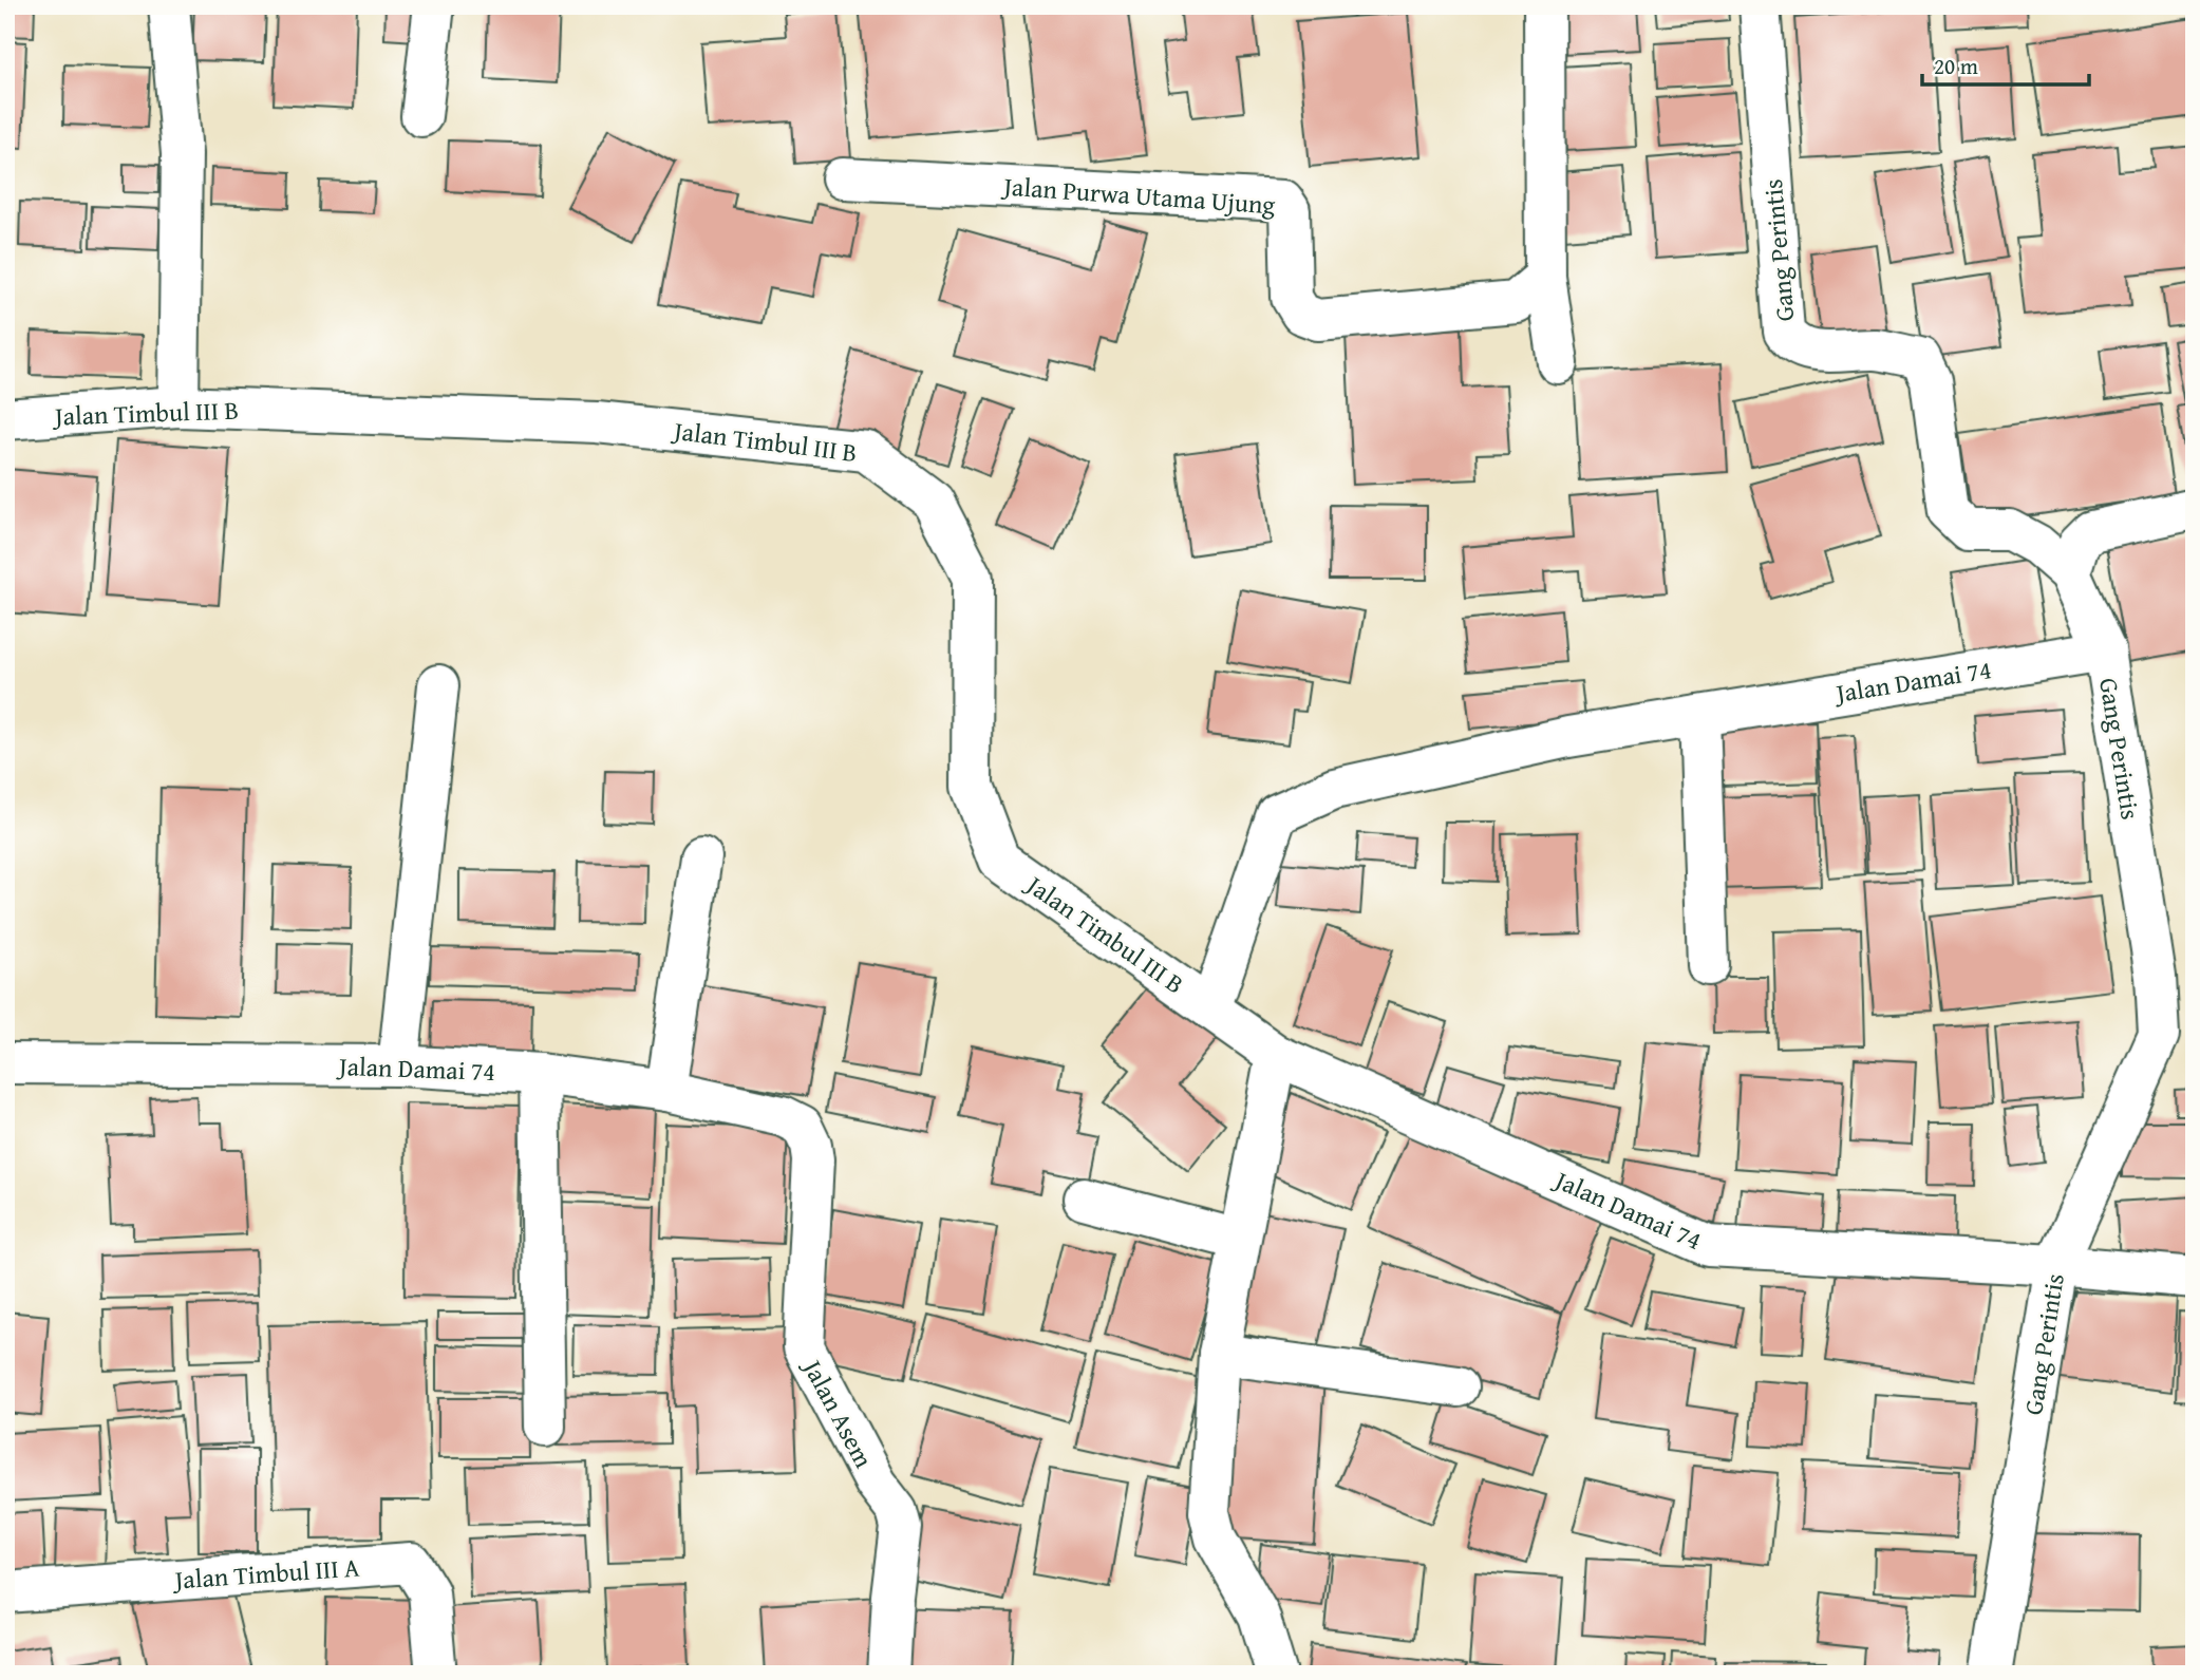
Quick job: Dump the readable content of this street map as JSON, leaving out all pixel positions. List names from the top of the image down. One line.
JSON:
{"streets":{"street":["Jalan Purwa Utama Ujung","Gang Perintis","Jalan Timbul III B","Jalan Damai 74","Jalan Asem","Jalan Timbul III A"]},"crossings":[["Gang Perintis","Jalan Damai 74"],["Jalan Timbul III B","Jalan Damai 74"],["Jalan Damai 74","Jalan Asem"]],"scale_bar":"20 m"}
